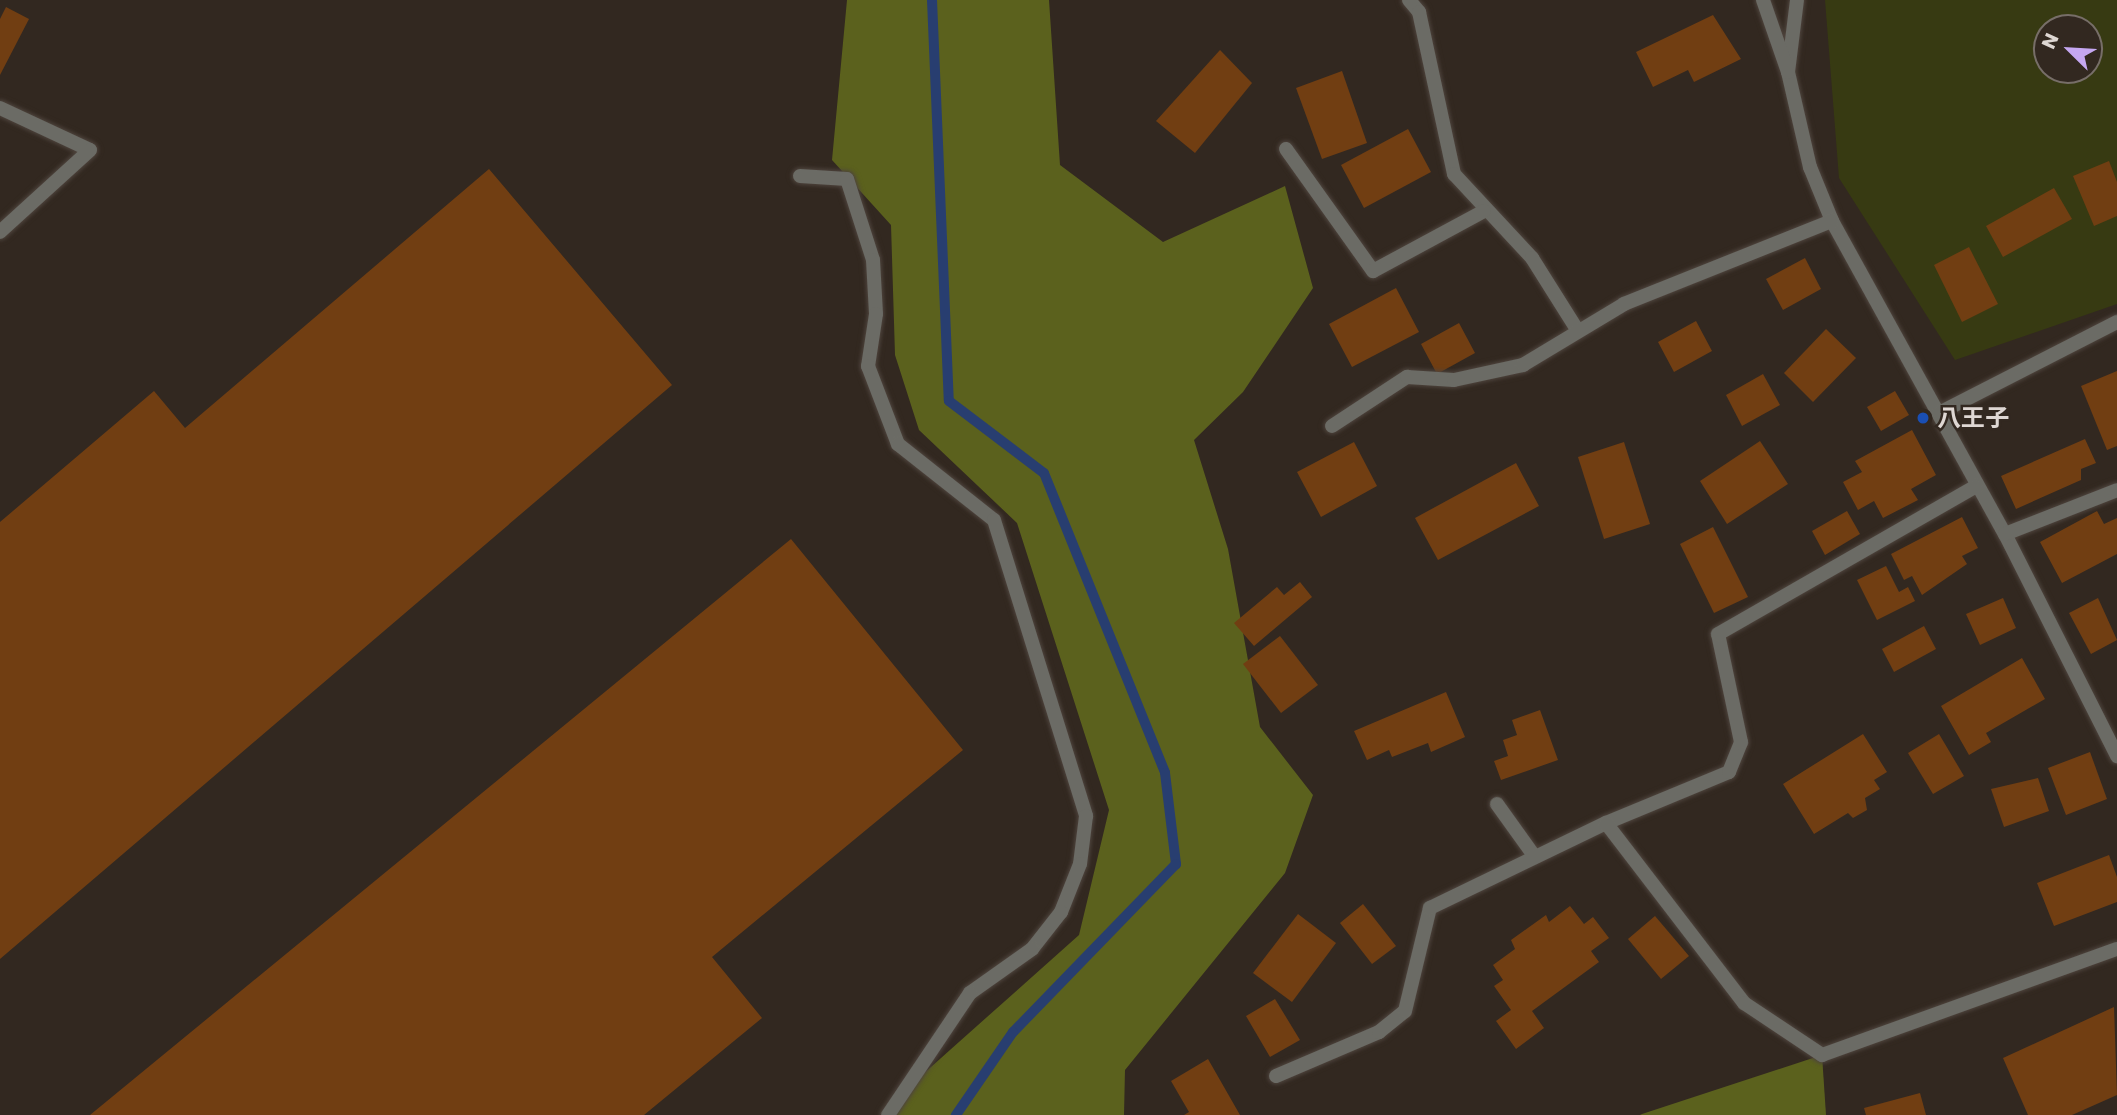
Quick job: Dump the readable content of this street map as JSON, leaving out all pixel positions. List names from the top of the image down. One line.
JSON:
{"places":["八王子"],"north":"top left"}
